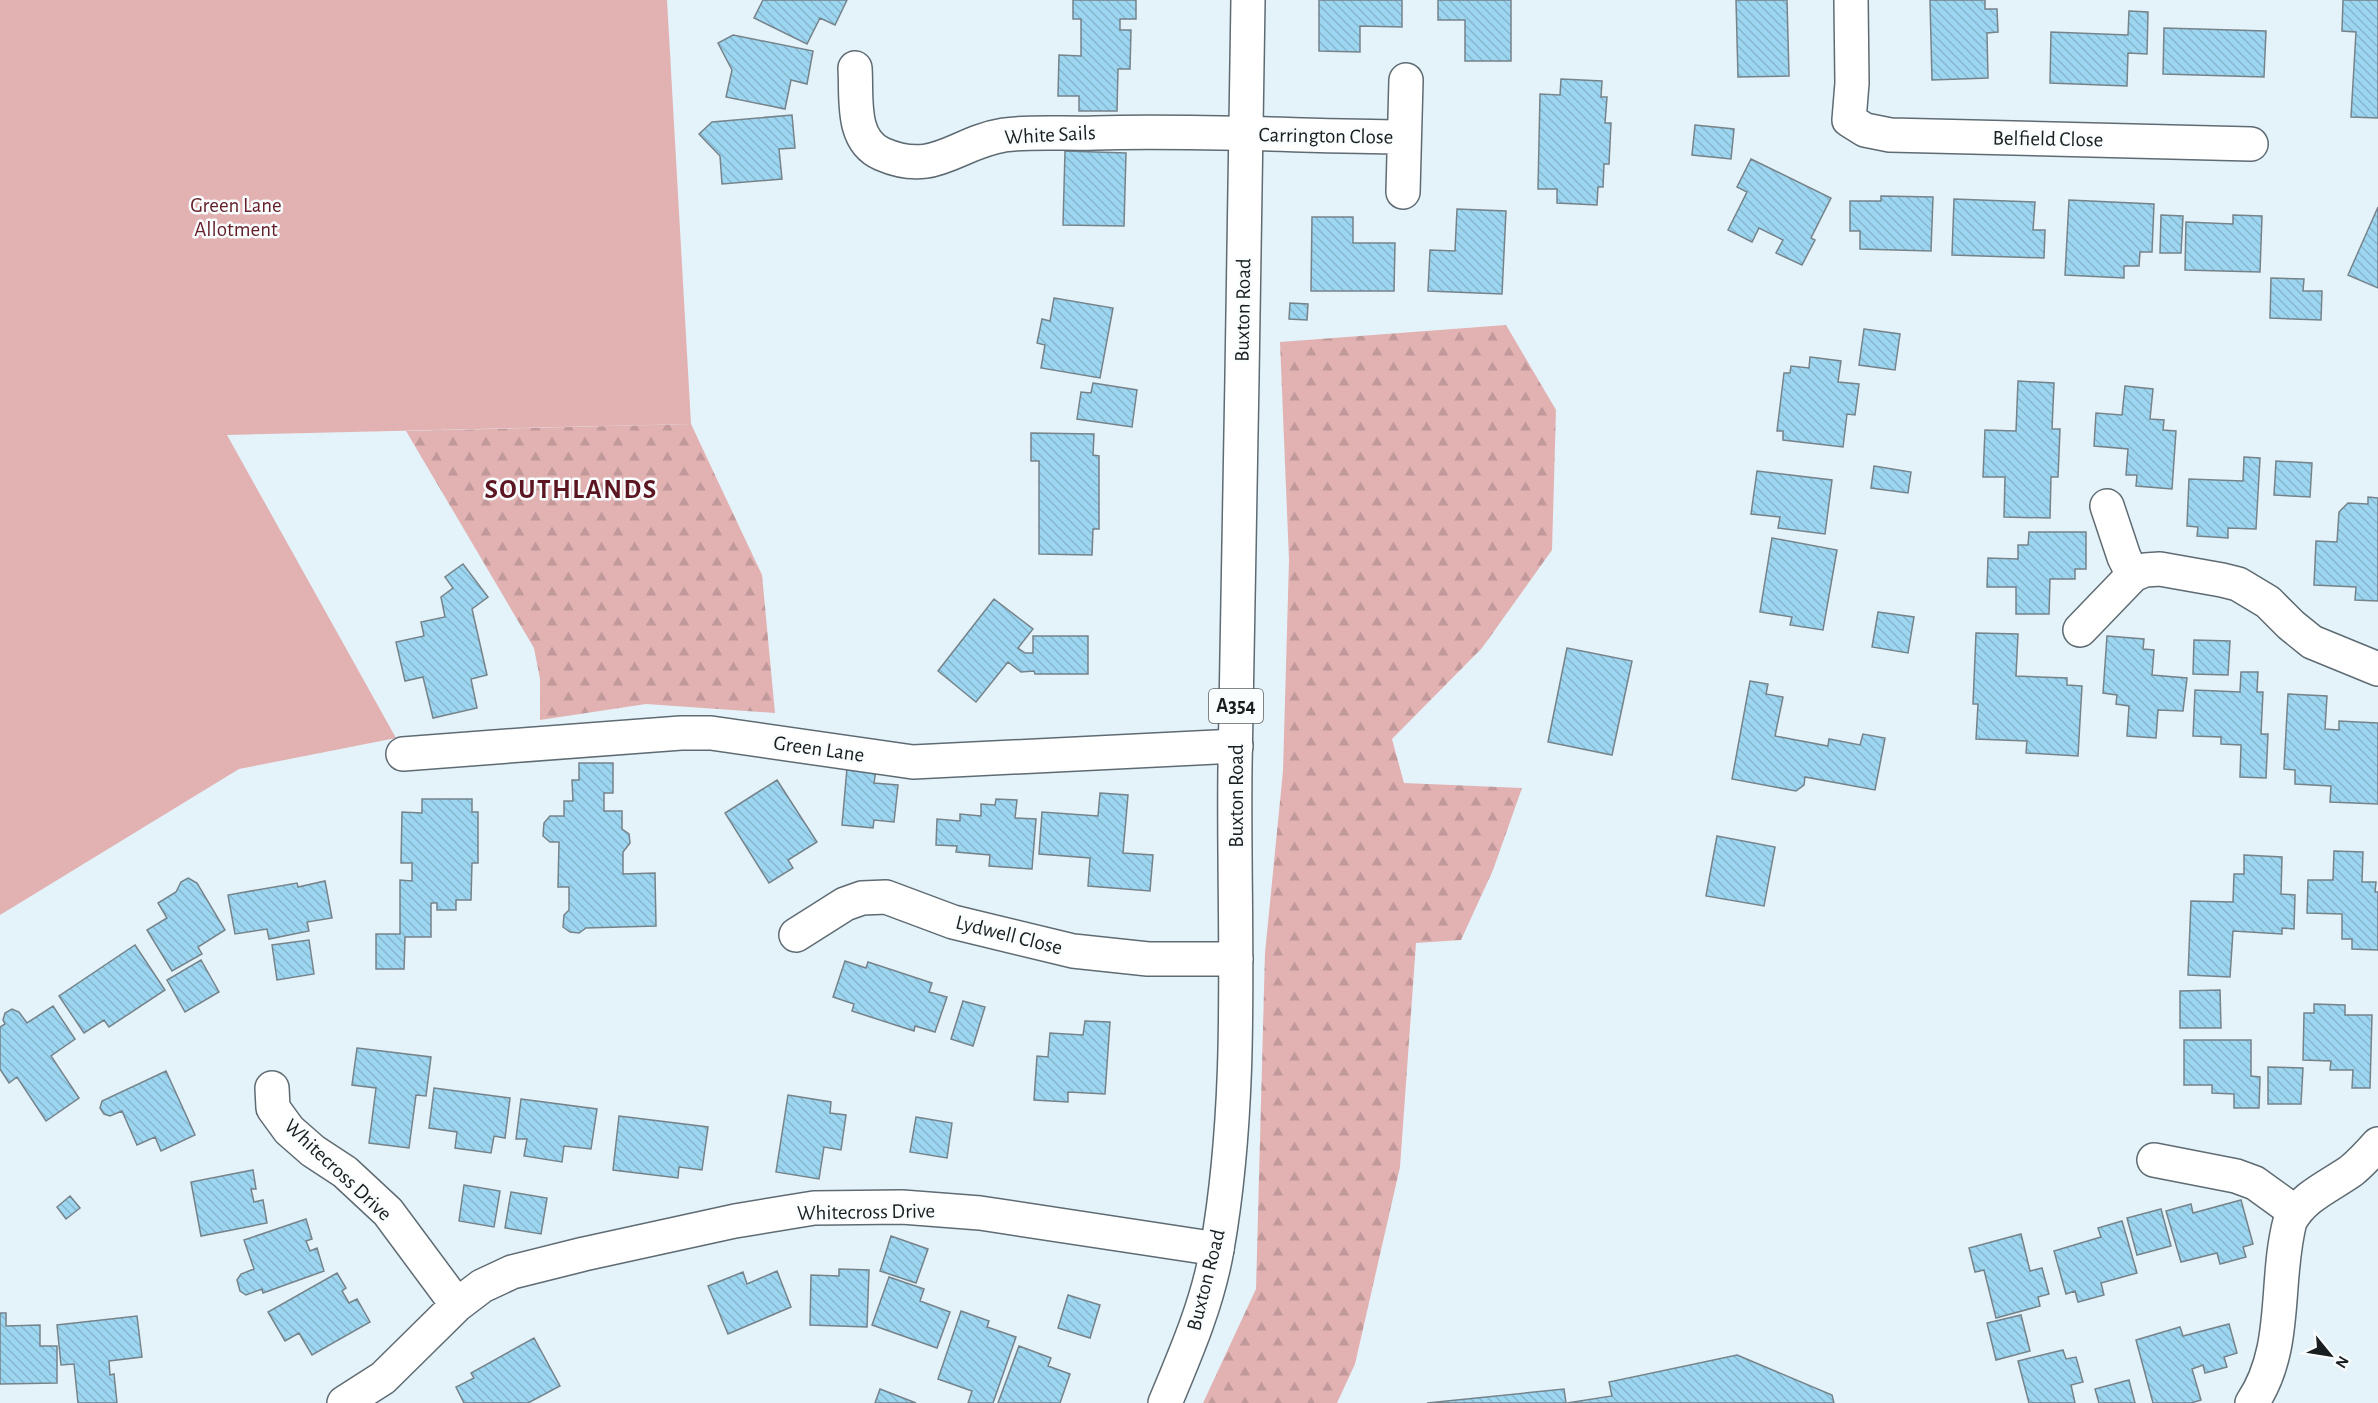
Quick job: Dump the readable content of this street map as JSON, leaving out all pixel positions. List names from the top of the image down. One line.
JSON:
{"streets":{"main road":["White Sails","Carrington Close","Belfield Close","Buxton Road","A354","Green Lane","Lydwell Close","Whitecross Drive"]},"crossings":[["White Sails","Carrington Close"],["White Sails","Buxton Road"],["Carrington Close","Buxton Road"],["Buxton Road","Green Lane"],["Buxton Road","Lydwell Close"],["Buxton Road","Whitecross Drive"]],"districts":["SOUTHLANDS"],"parks":["Green Lane Allotment"],"north":"bottom right"}
